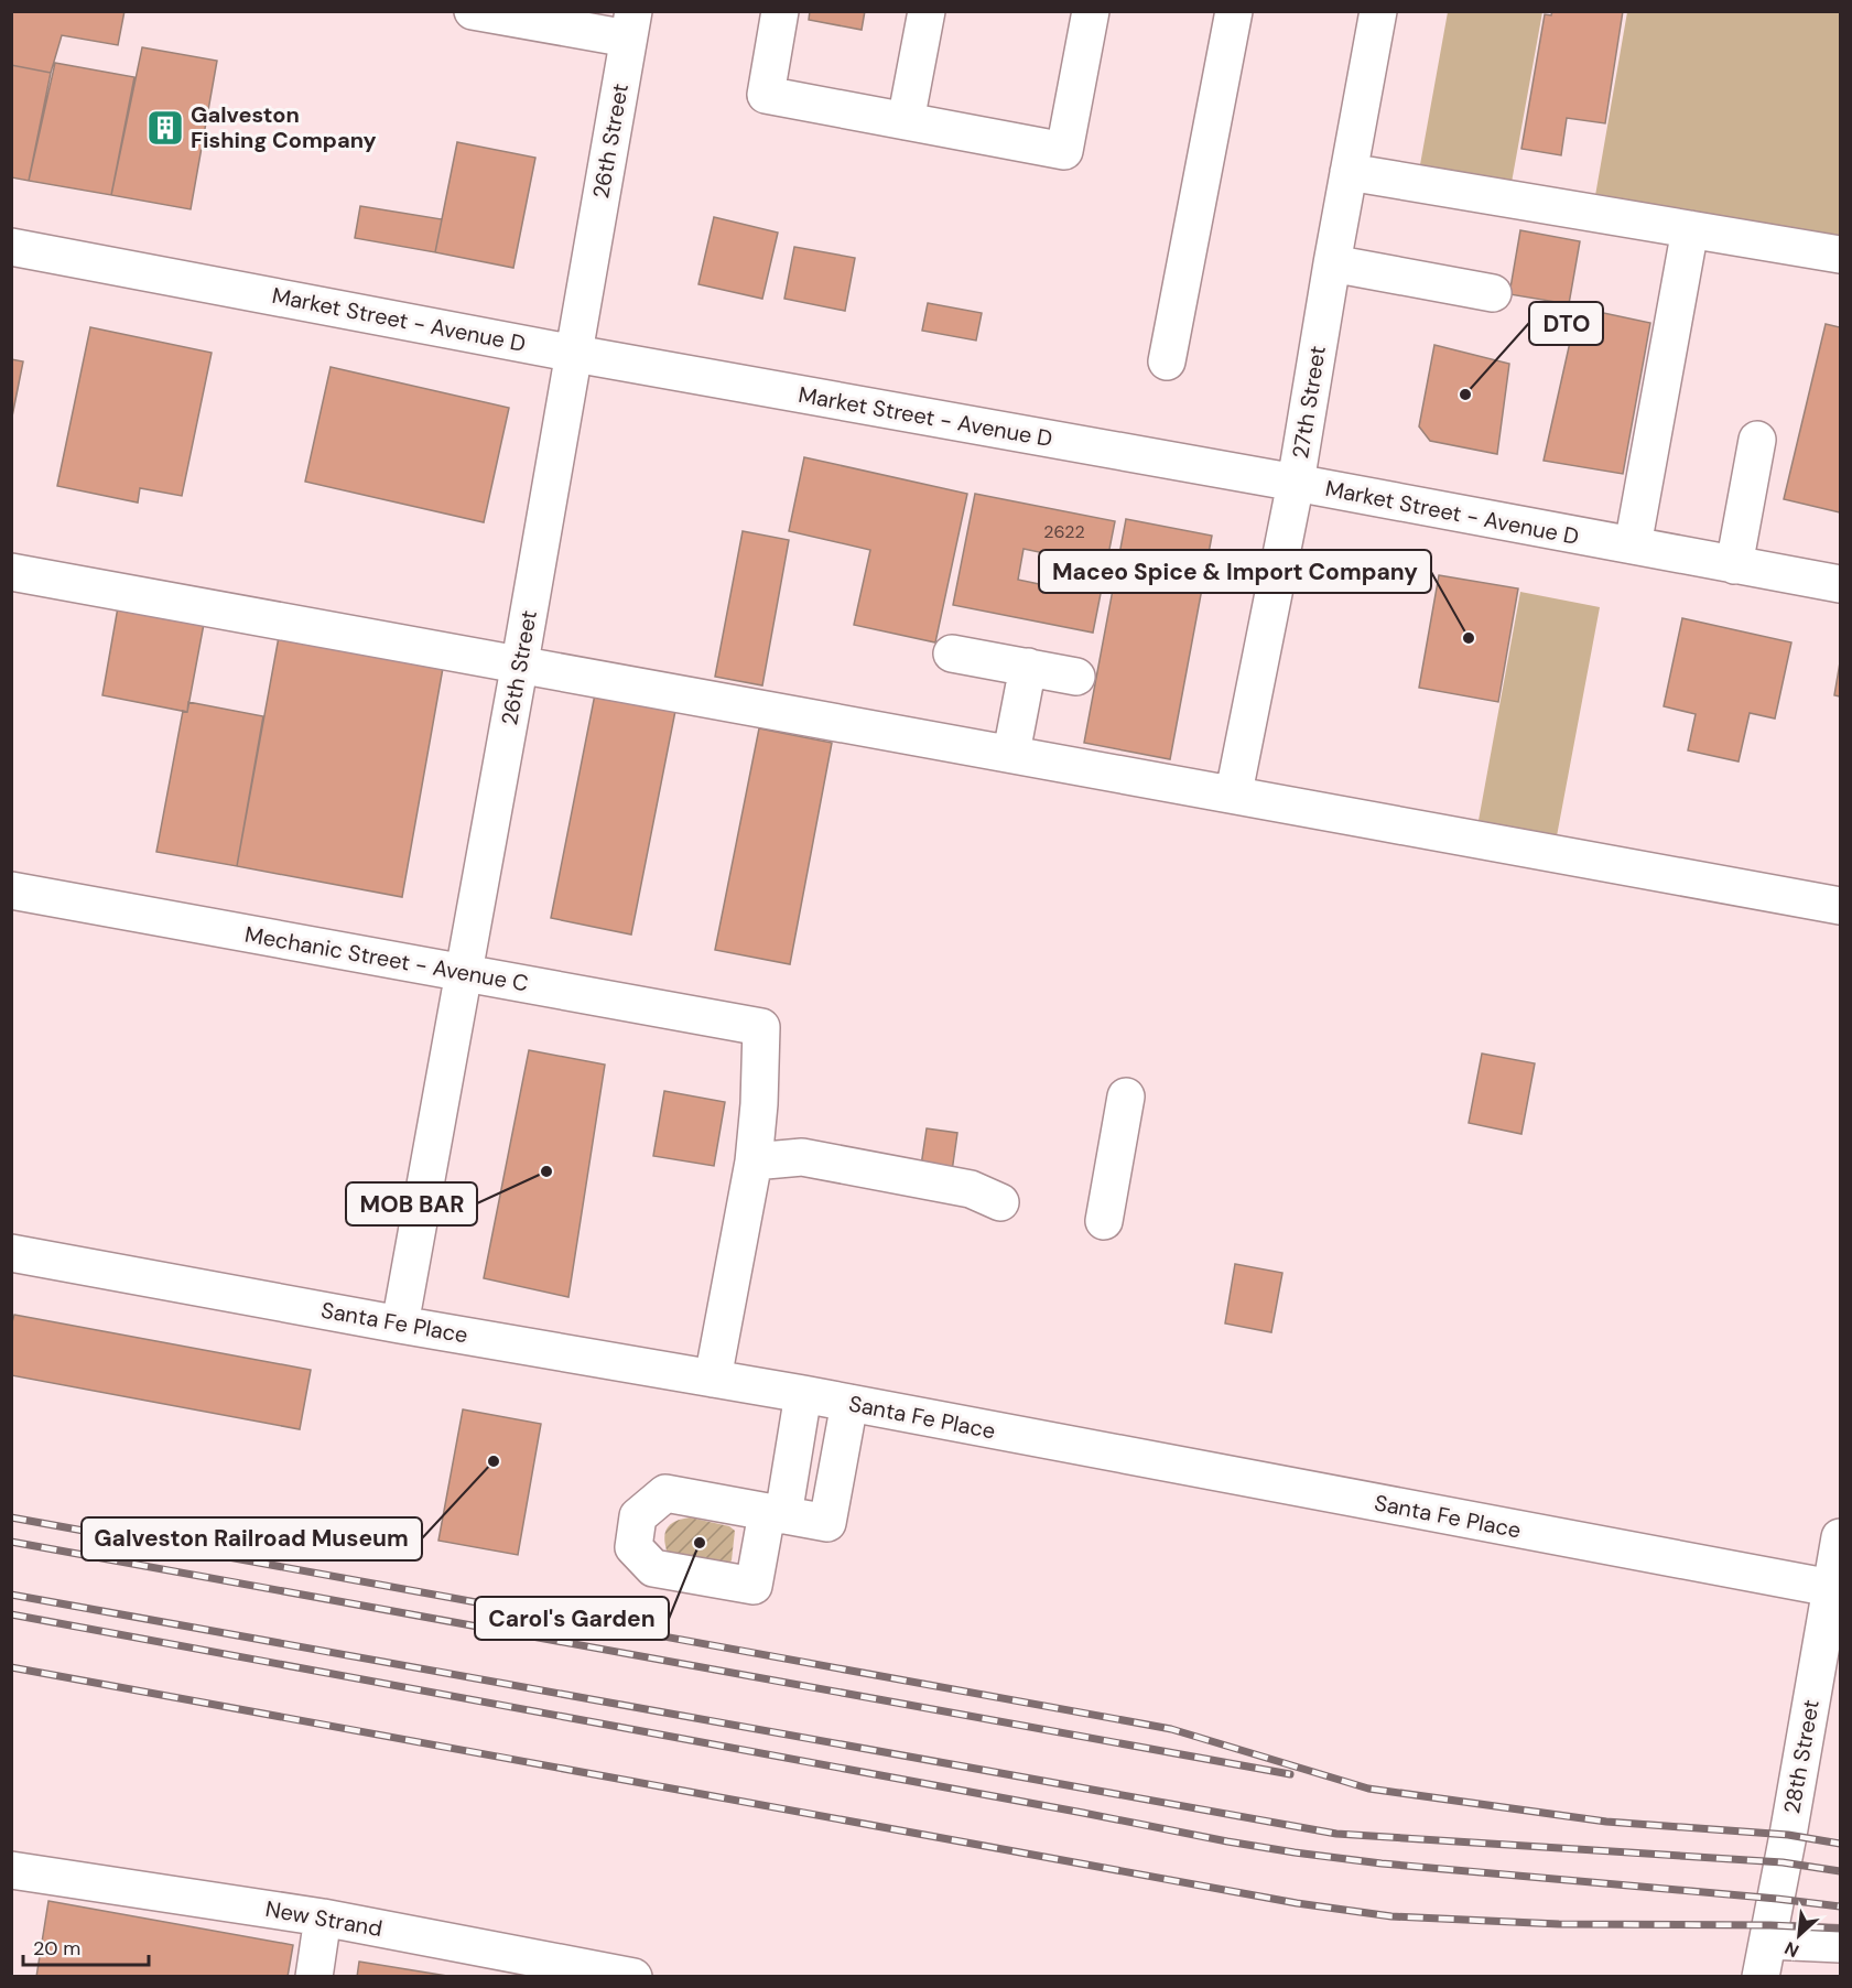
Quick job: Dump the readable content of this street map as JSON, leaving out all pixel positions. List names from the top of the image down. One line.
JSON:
{"streets":{"street":["26th Street","Market Street - Avenue D","27th Street","Mechanic Street - Avenue C","Santa Fe Place","28th Street","New Strand"]},"crossings":[["26th Street","Market Street - Avenue D"],["26th Street","Mechanic Street - Avenue C"],["26th Street","Santa Fe Place"],["Market Street - Avenue D","27th Street"],["Santa Fe Place","28th Street"]],"places":{"building":["Galveston Fishing Company"],"other":["DTO","Maceo Spice & Import Company","MOB BAR","Galveston Railroad Museum","Carol's Garden"]},"house_numbers":["2622"],"scale_bar":"20 m","north":"bottom left"}
